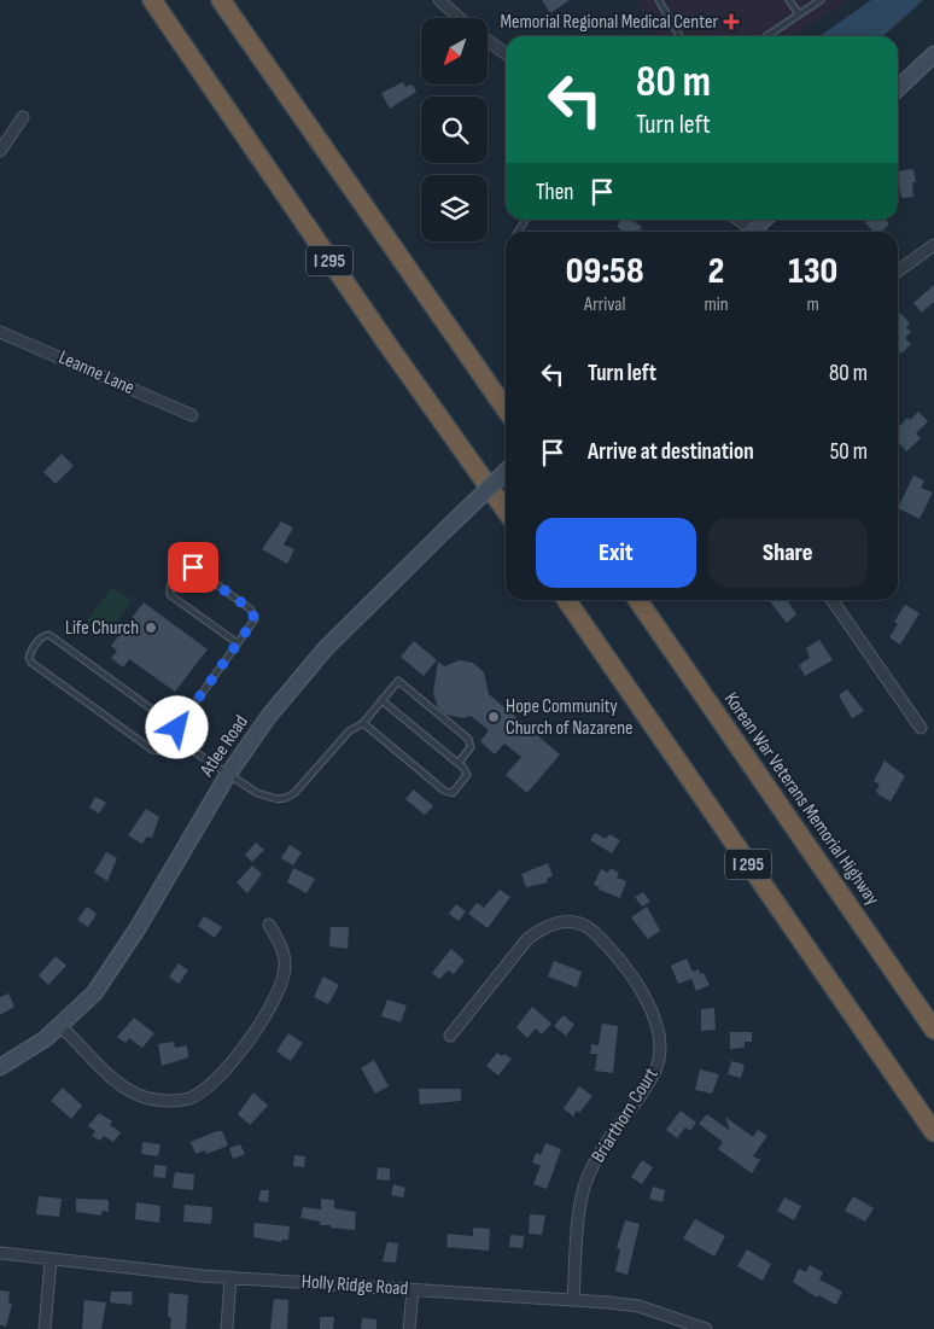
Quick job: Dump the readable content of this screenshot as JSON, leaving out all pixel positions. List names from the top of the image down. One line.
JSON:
{"streets":{"highway":["I 295","Korean War Veterans Memorial Highway"],"main road":["Atlee Road"],"street":["Leanne Lane","Briarthorn Court","Holly Ridge Road"]},"crossings":[["Briarthorn Court","Holly Ridge Road"]],"places":{"health":["Memorial Regional Medical Center"],"other":["Life Church","Hope Community Church of Nazarene"]},"north":"bottom left","page":{"turn":["80 m","Turn left"],"then":"Then","eta":["09:58","Arrival","2","min","130","m"],"list":[{"name":"Turn left","value":"80 m"},{"name":"Arrive at destination","value":"50 m"}],"buttons":["Exit","Share"]}}
